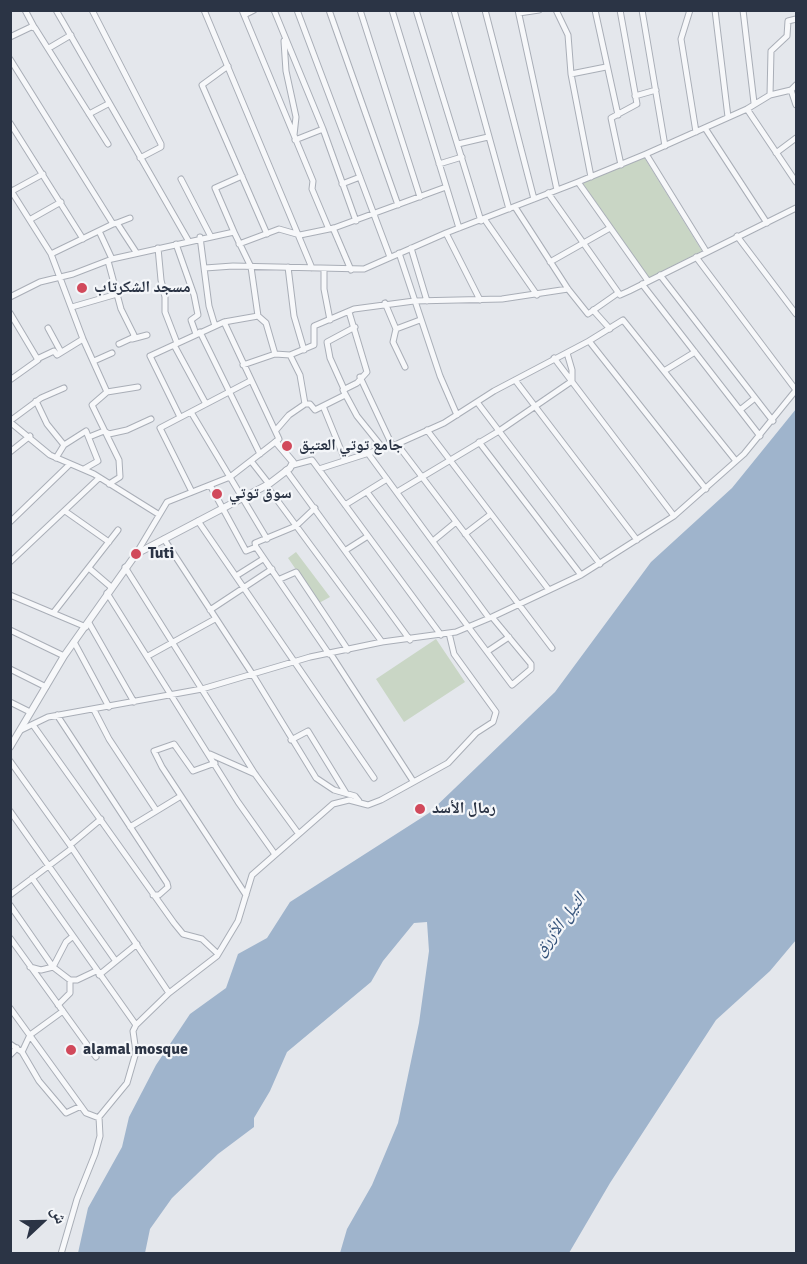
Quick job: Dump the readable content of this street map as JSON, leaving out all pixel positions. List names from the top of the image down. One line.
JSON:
{"water":["النيل الأزرق"],"places":["مسجد الشكرتاب","جامع توتي العتيق","سوق توتي","Tuti","رمال الأسد","alamal mosque"],"north":"right"}
